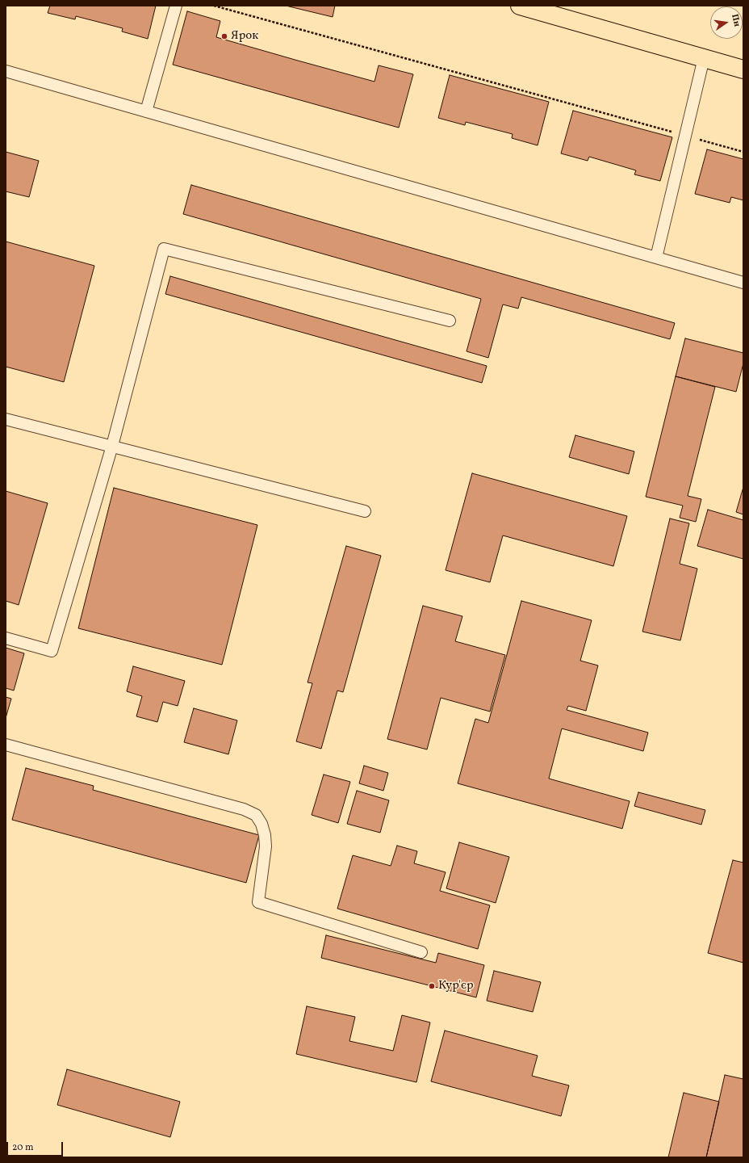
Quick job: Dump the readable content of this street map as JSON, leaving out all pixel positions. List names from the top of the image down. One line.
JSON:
{"places":["Ярок","Кур'єр"],"scale_bar":"20 m","north":"right"}
